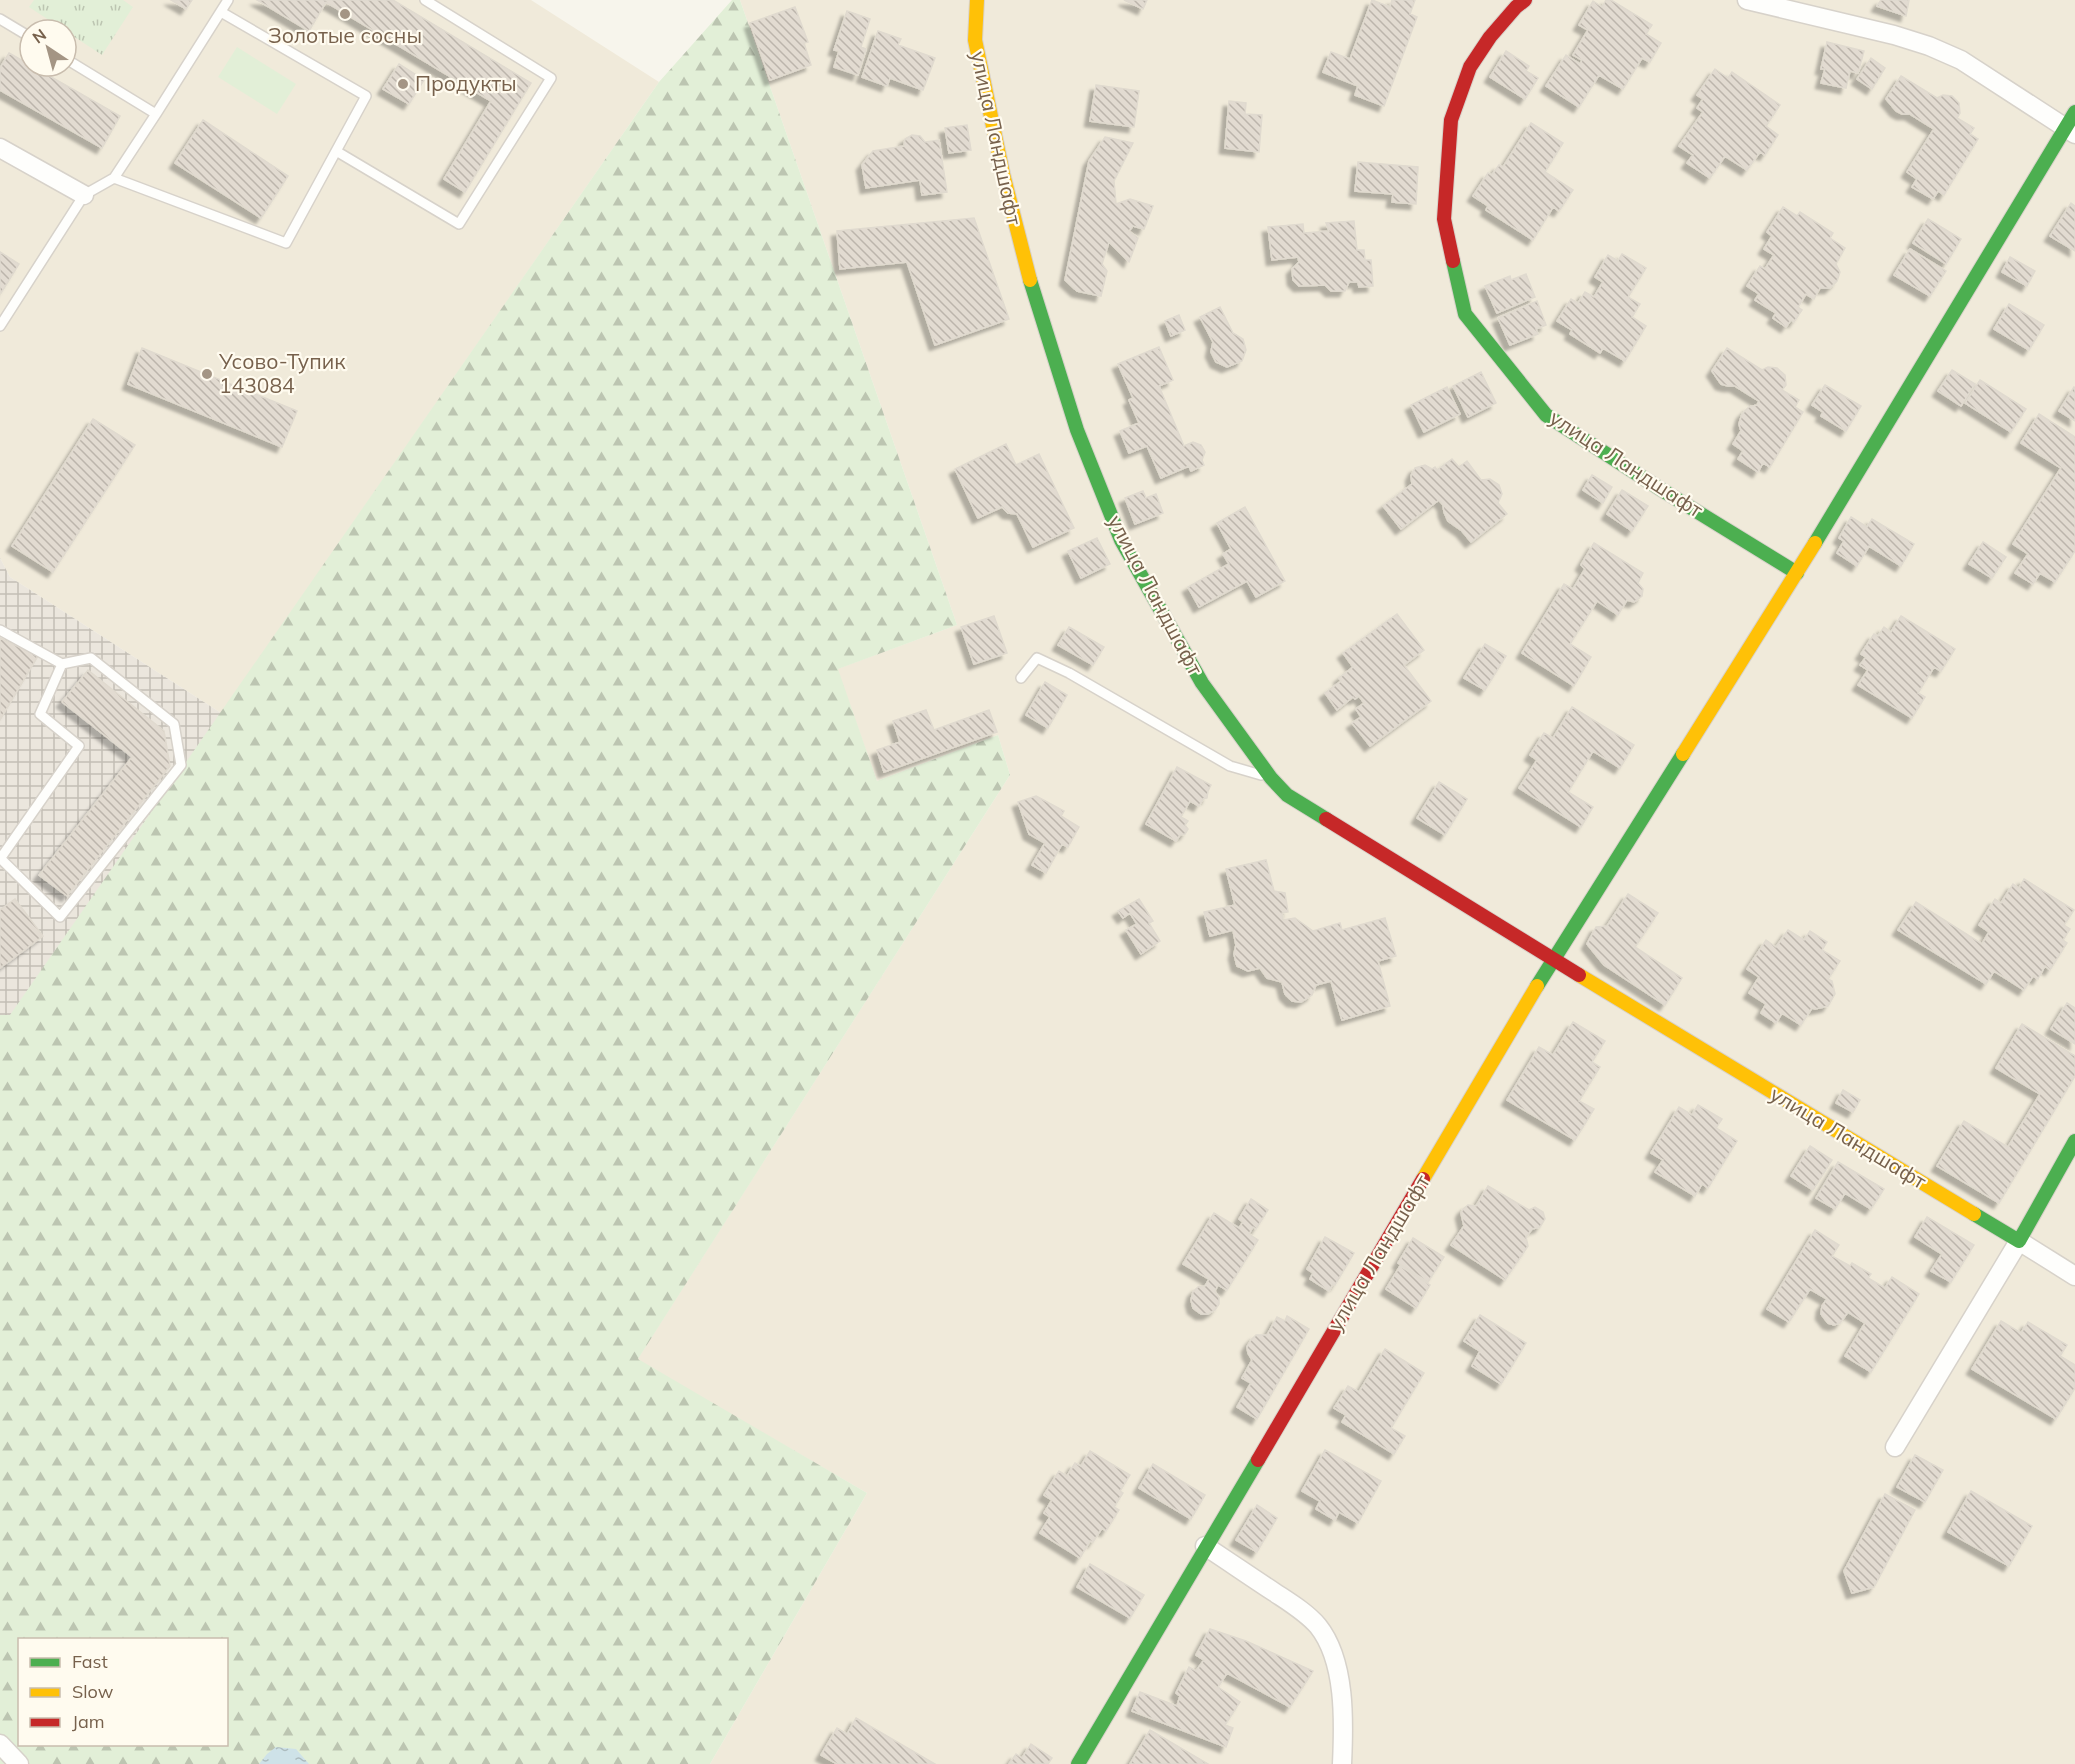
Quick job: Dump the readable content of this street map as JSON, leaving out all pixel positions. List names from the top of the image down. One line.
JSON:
{"streets":{"street":["улица Ландшафт"]},"places":["Золотые сосны","Продукты","Усово-Тупик 143084"],"legend":["Fast","Slow","Jam"],"north":"top left"}
